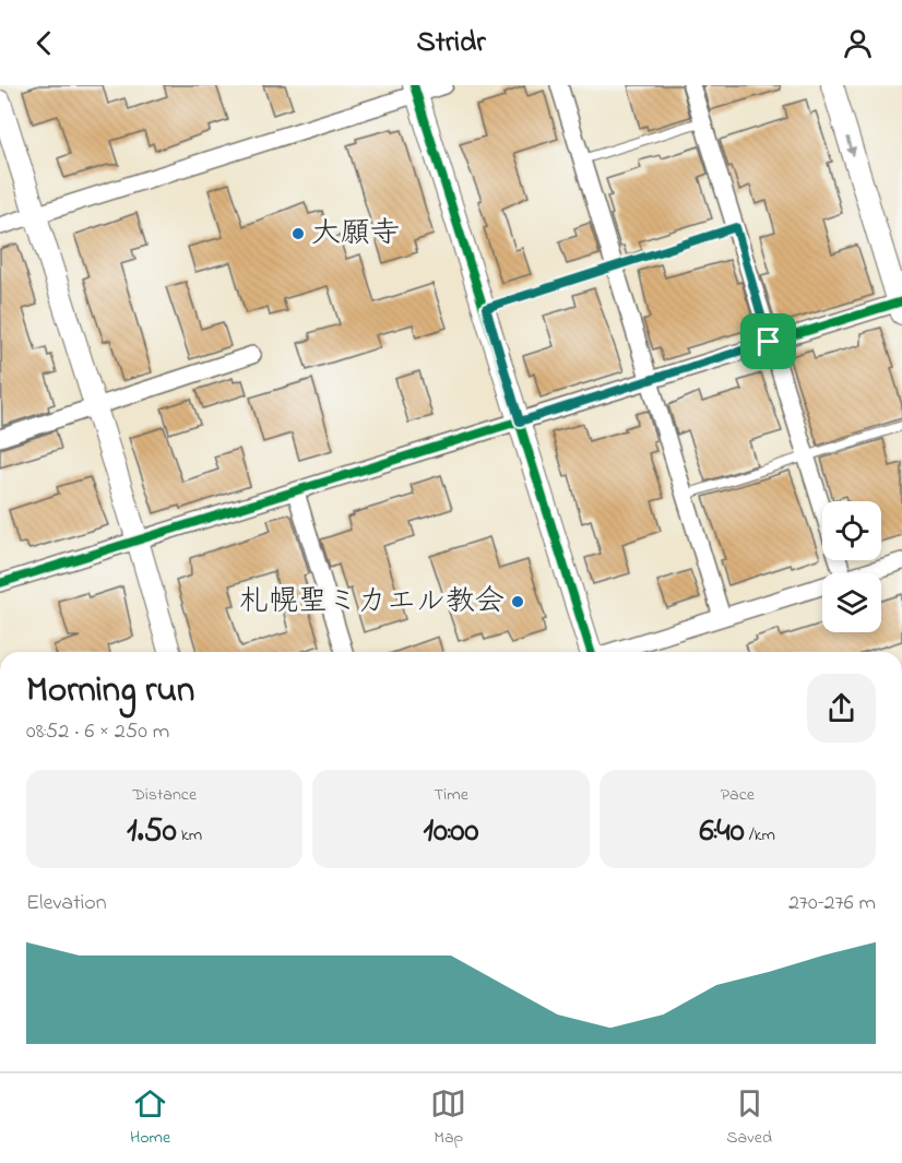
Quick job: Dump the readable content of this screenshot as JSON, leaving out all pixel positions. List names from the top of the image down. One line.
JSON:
{"places":["大願寺","札幌聖ミカエル教会"],"page":{"header":"Stridr","heading":["Morning run","08:52 · 6 × 250 m"],"stats":[["Distance","1.50 km"],["Time","10:00"],["Pace","6:40 /km"]],"chart":["Elevation","270–276 m"],"tabs":["Home","Map","Saved"]}}
